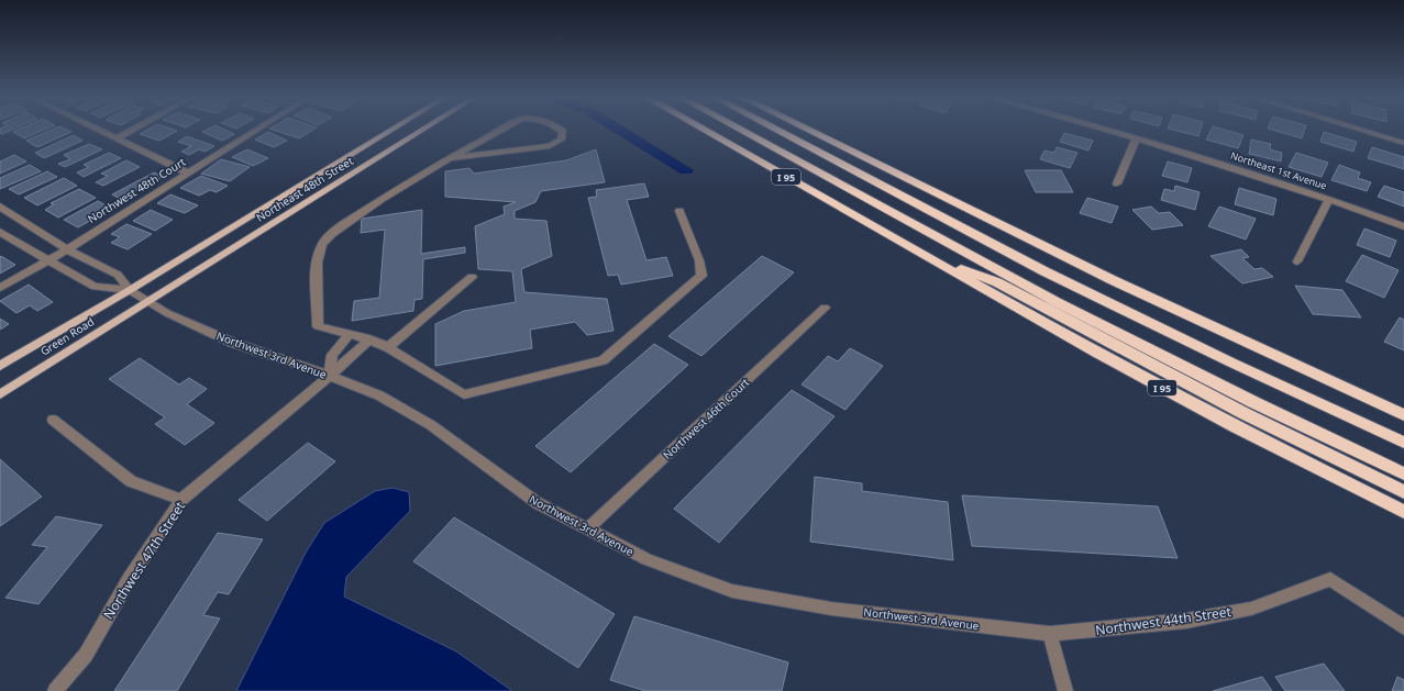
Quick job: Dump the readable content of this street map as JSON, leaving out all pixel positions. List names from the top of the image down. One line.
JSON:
{"streets":{"highway":["I 95"],"main road":["Northeast 48th Street","Green Road"],"street":["Northeast 1st Avenue","Northwest 48th Court","Northwest 3rd Avenue","Northwest 46th Court","Northwest 47th Street","Northwest 44th Street"]},"crossings":[["Northeast 48th Street","Green Road"],["Northeast 48th Street","Northwest 3rd Avenue"],["Green Road","Northwest 3rd Avenue"],["Northwest 3rd Avenue","Northwest 46th Court"],["Northwest 3rd Avenue","Northwest 47th Street"],["Northwest 3rd Avenue","Northwest 44th Street"]]}
